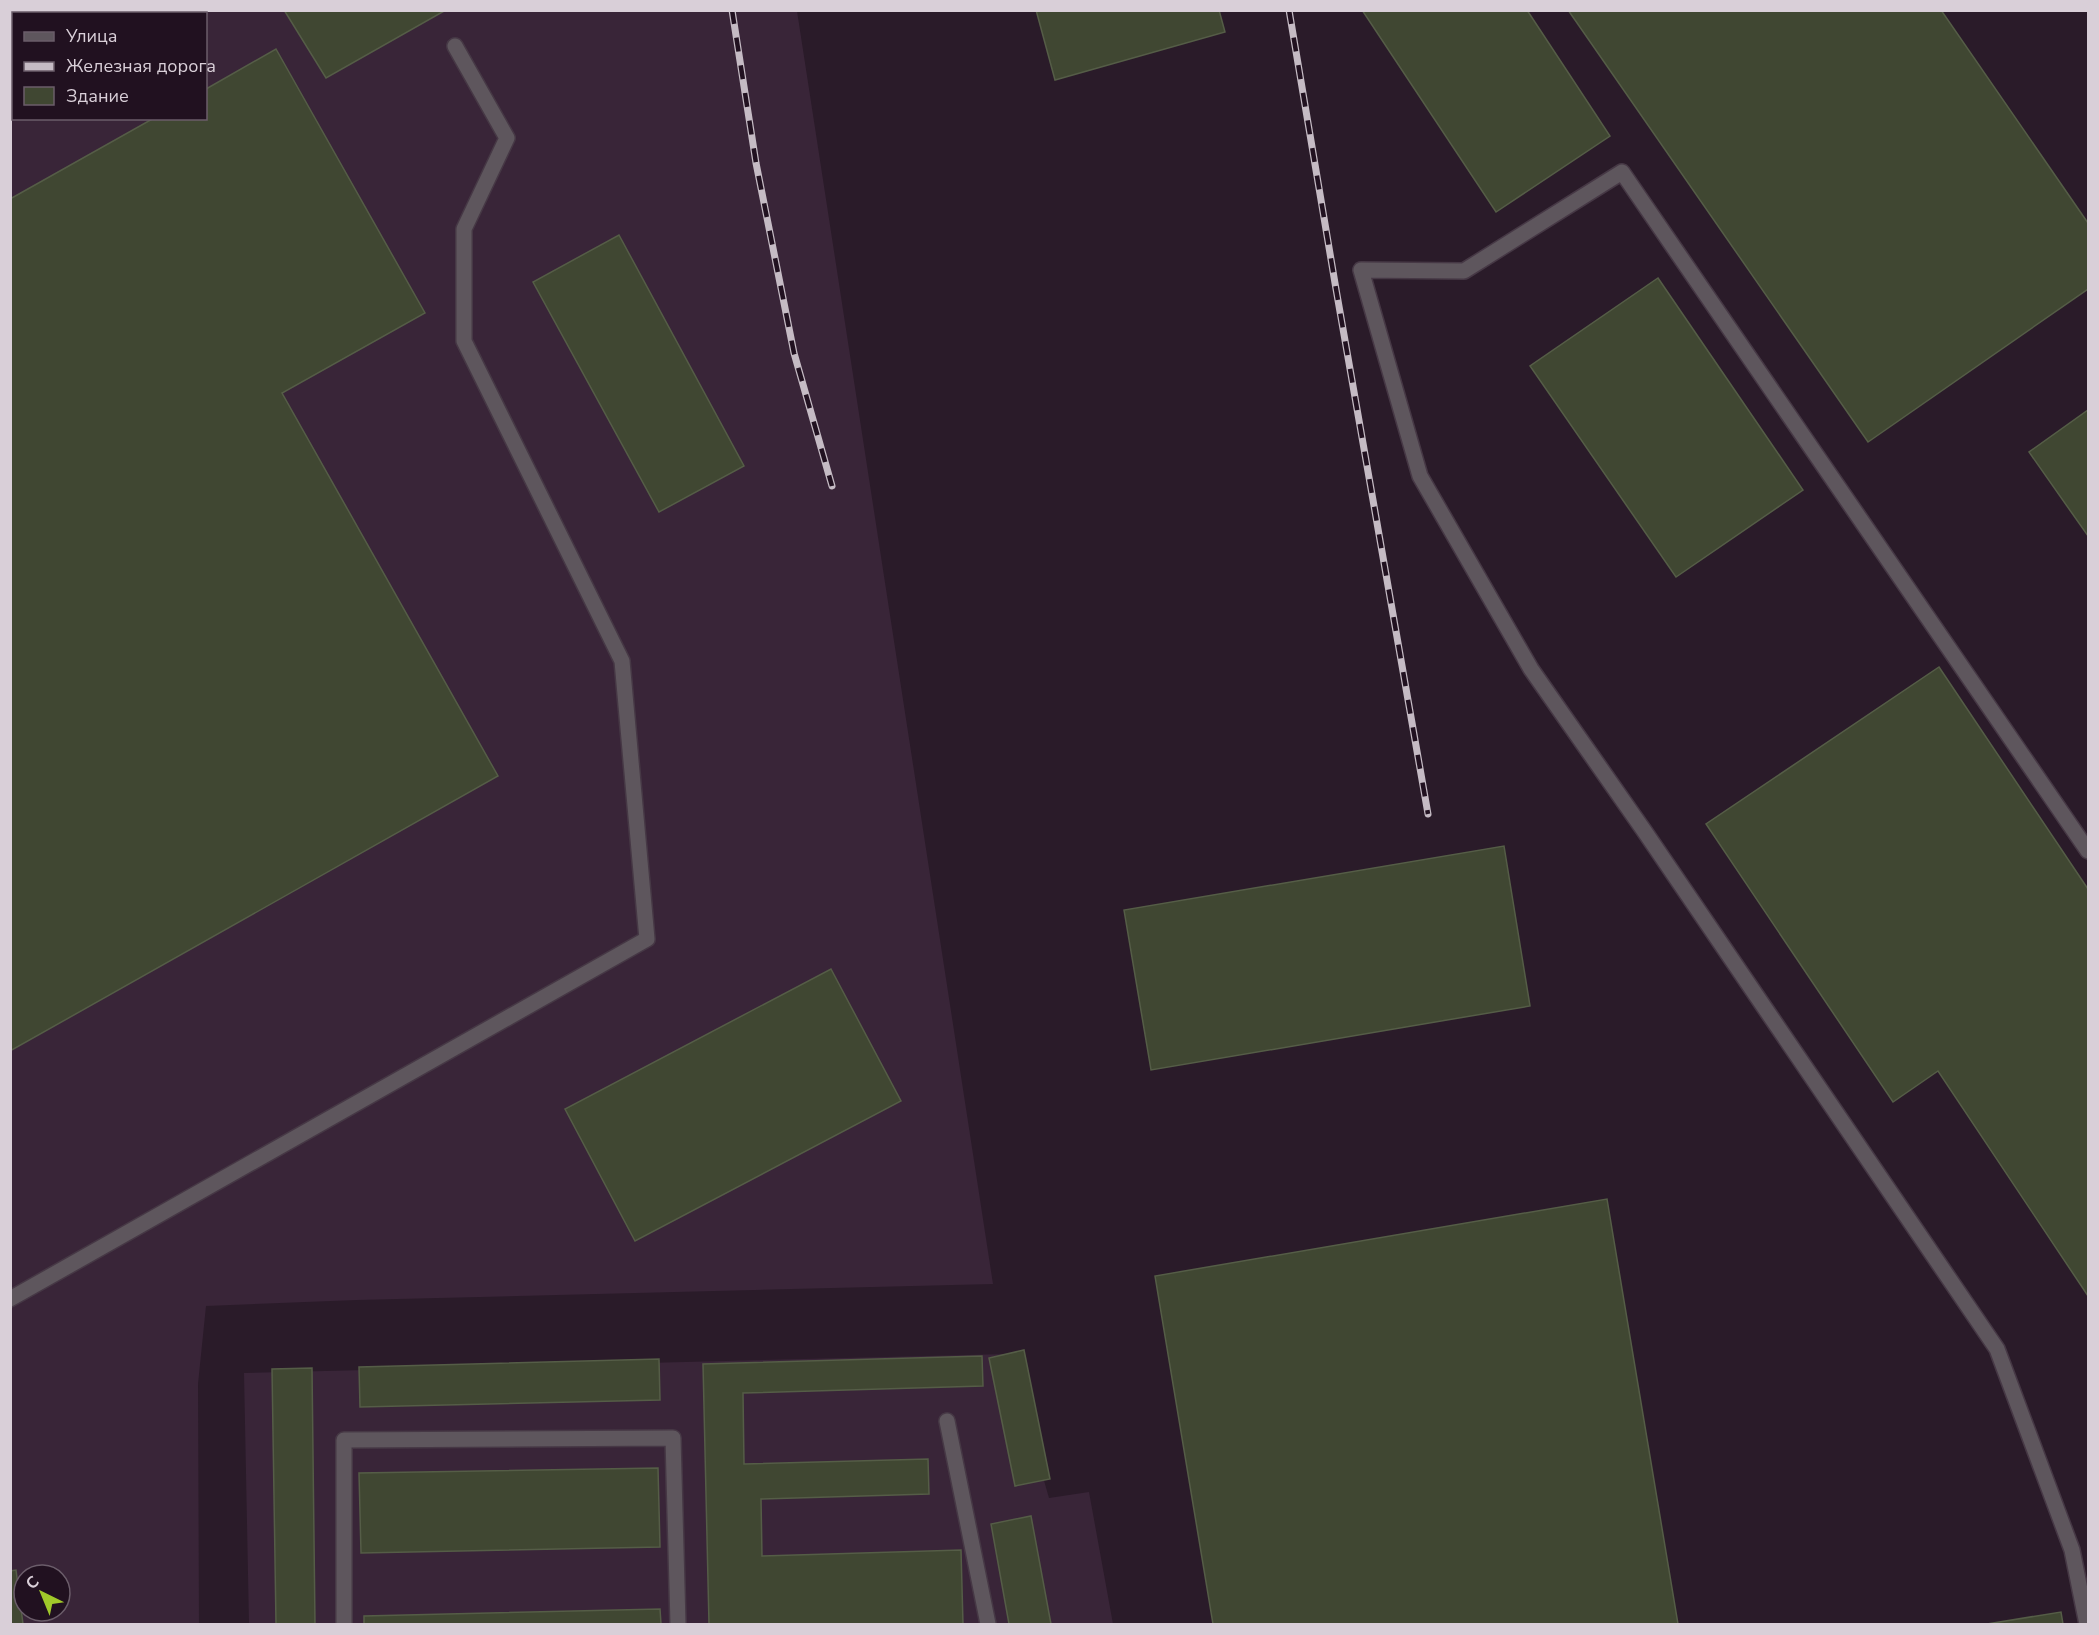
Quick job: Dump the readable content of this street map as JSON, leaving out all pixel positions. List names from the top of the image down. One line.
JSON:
{"legend":["Улица","Железная дорога","Здание"],"north":"top left"}
